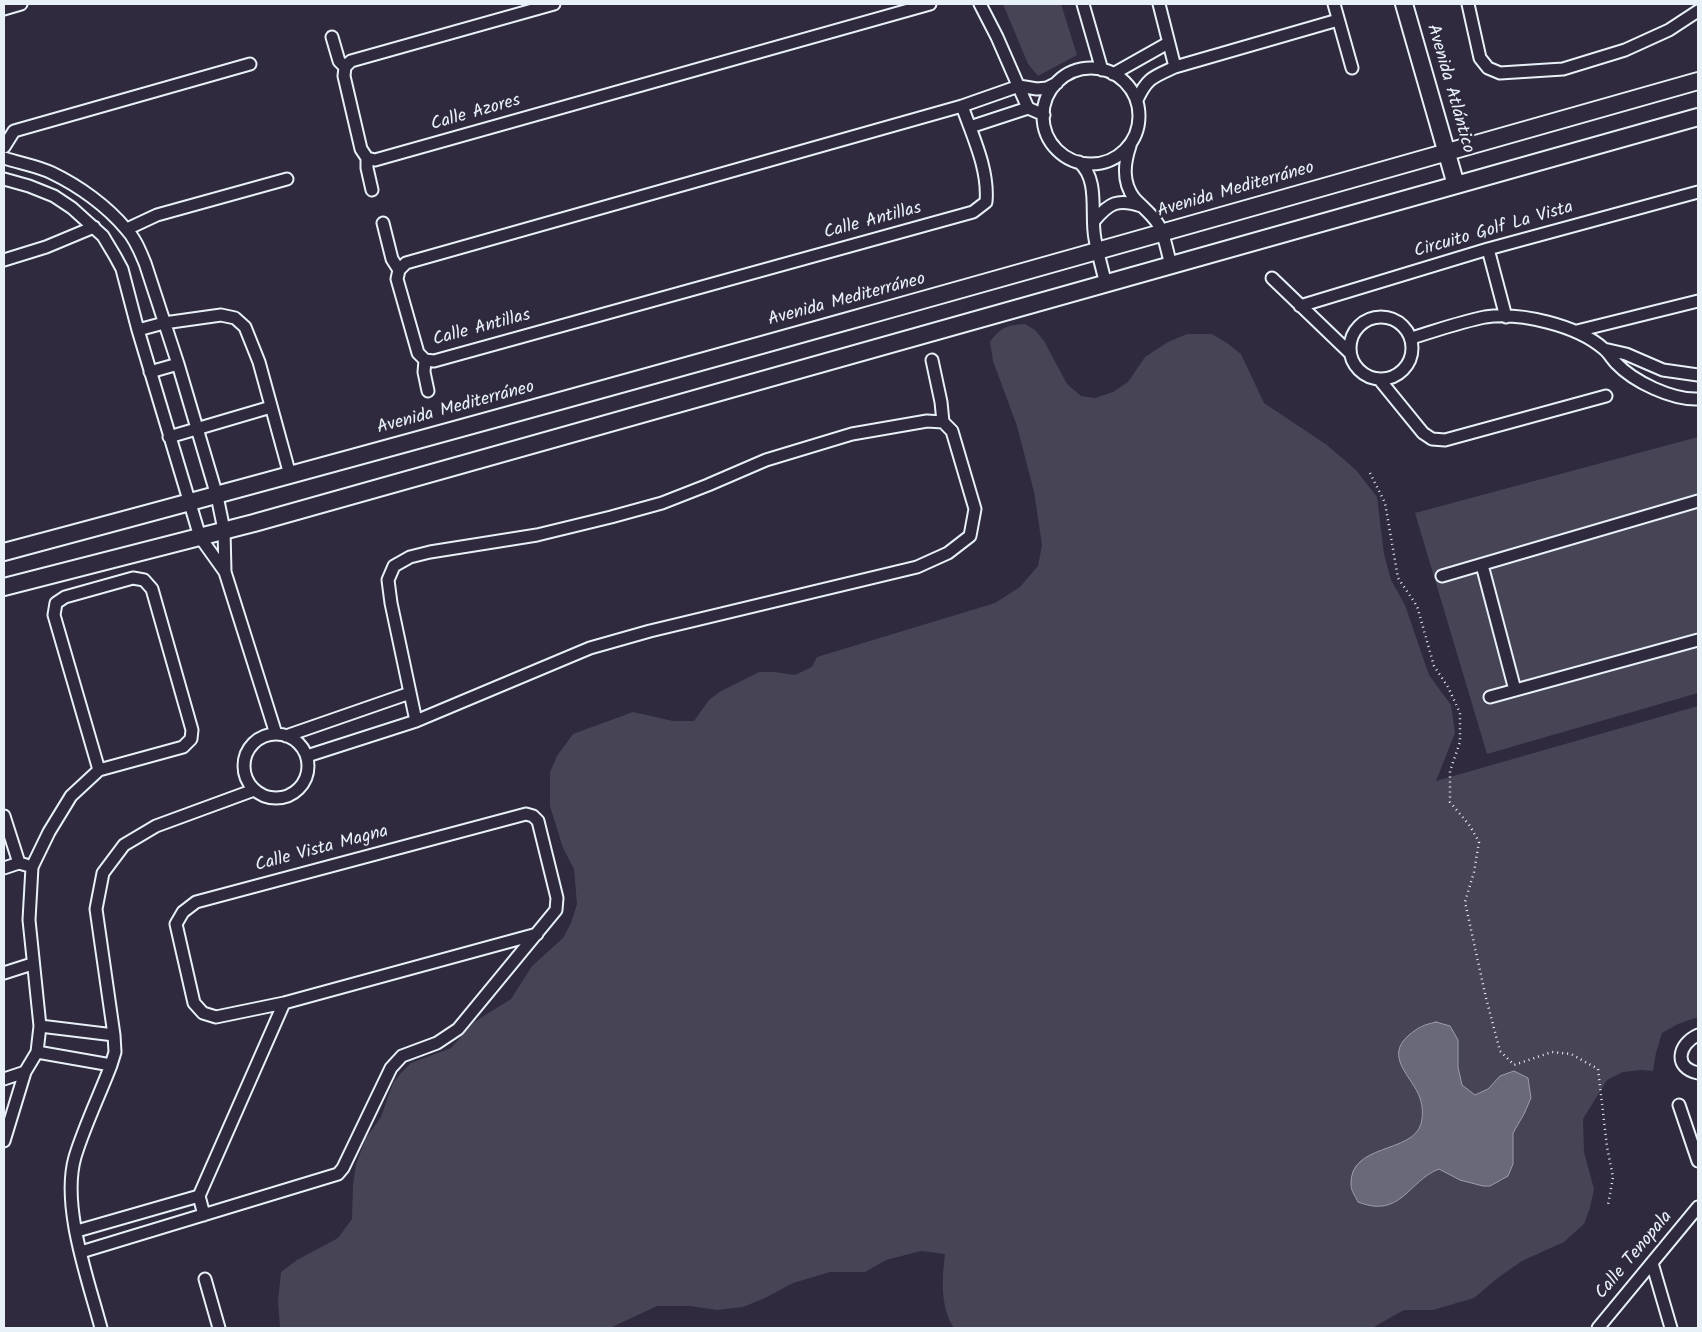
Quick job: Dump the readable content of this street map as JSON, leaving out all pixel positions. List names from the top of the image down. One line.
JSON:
{"streets":{"street":["Avenida Atlántico","Calle Azores","Avenida Mediterráneo","Calle Antillas","Circuito Golf La Vista","Calle Vista Magna","Calle Tenopala"]},"crossings":[["Avenida Atlántico","Avenida Mediterráneo"]]}
